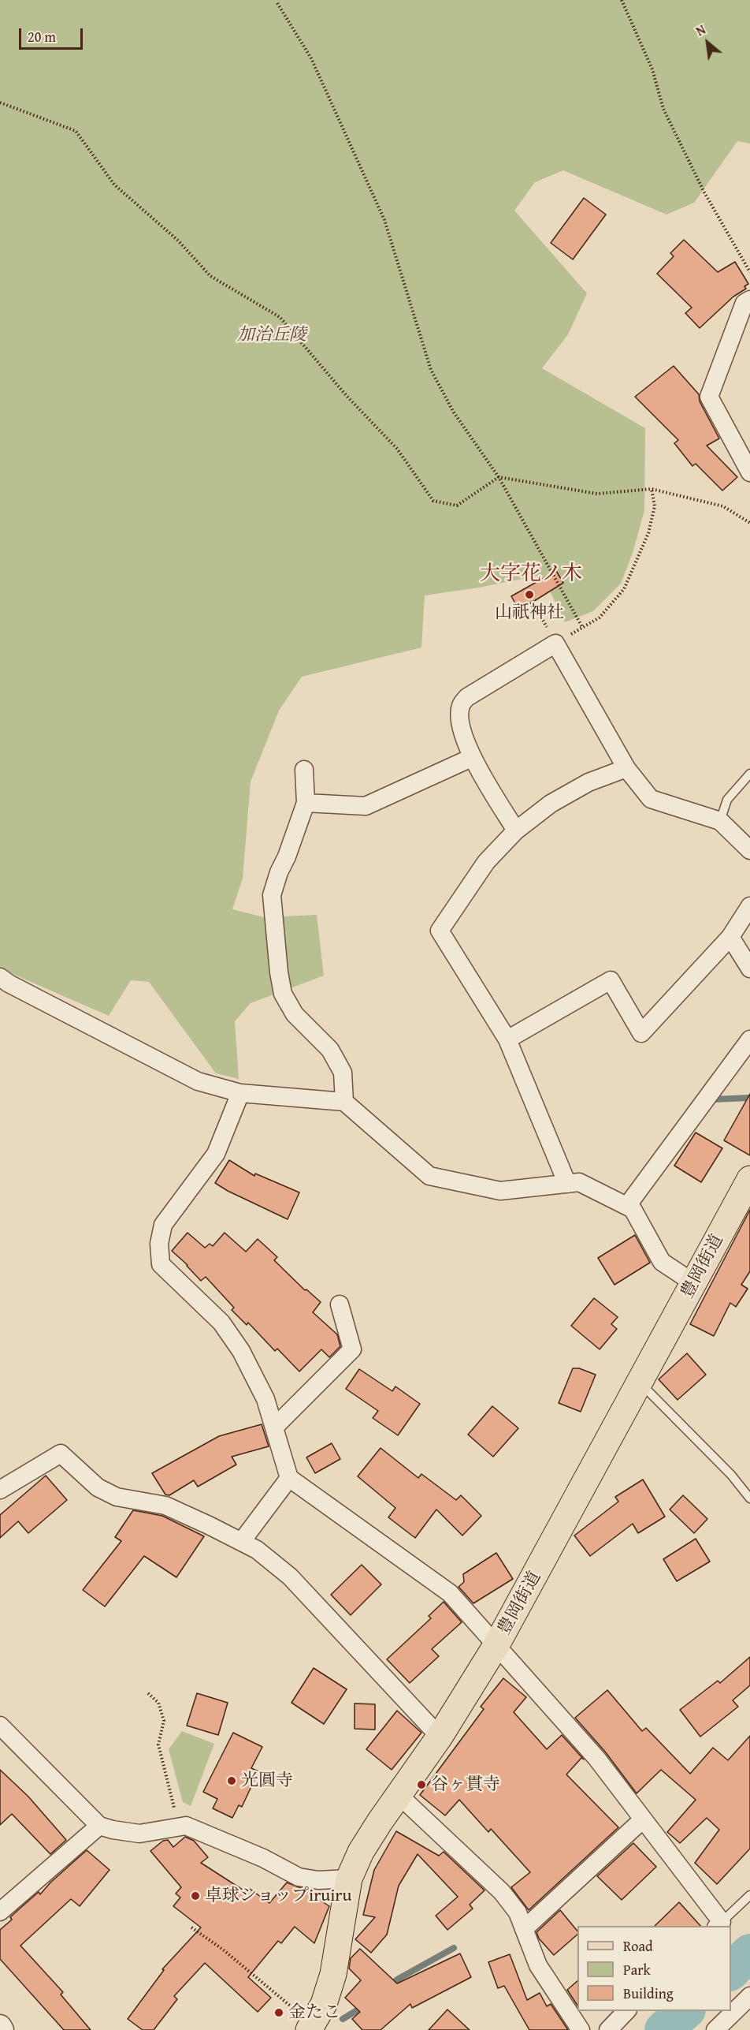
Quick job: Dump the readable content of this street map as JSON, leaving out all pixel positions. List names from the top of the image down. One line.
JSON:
{"streets":{"main road":["豊岡街道"]},"districts":["大字花ノ木"],"parks":["加治丘陵"],"places":["山祇神社","光圓寺","谷ヶ貫寺","卓球ショップiruiru","金たこ"],"legend":["Road","Park","Building"],"scale_bar":"20 m","north":"top left"}
